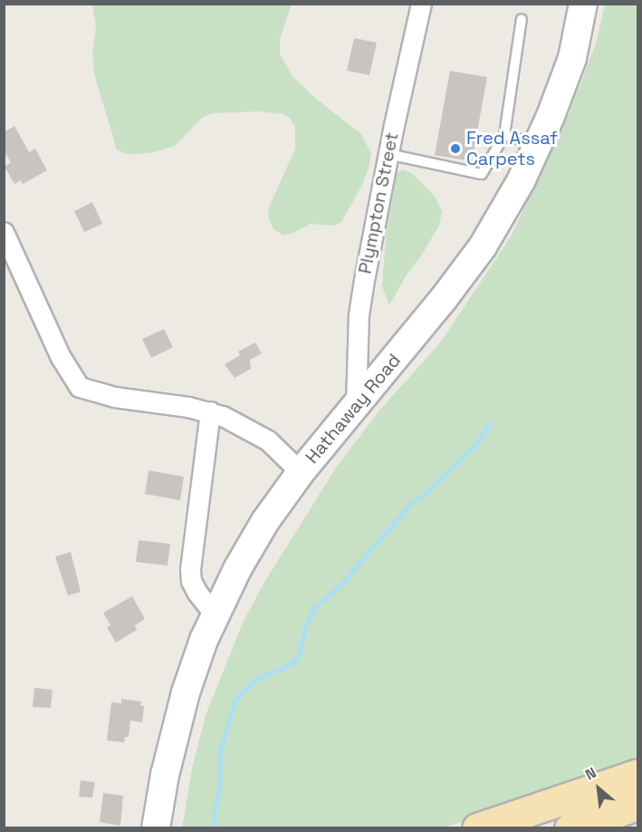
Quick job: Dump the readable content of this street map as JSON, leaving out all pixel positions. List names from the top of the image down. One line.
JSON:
{"streets":{"main road":["Hathaway Road"],"street":["Plympton Street"]},"crossings":[["Plympton Street","Hathaway Road"]],"places":["Fred Assaf Carpets"],"north":"top left"}
